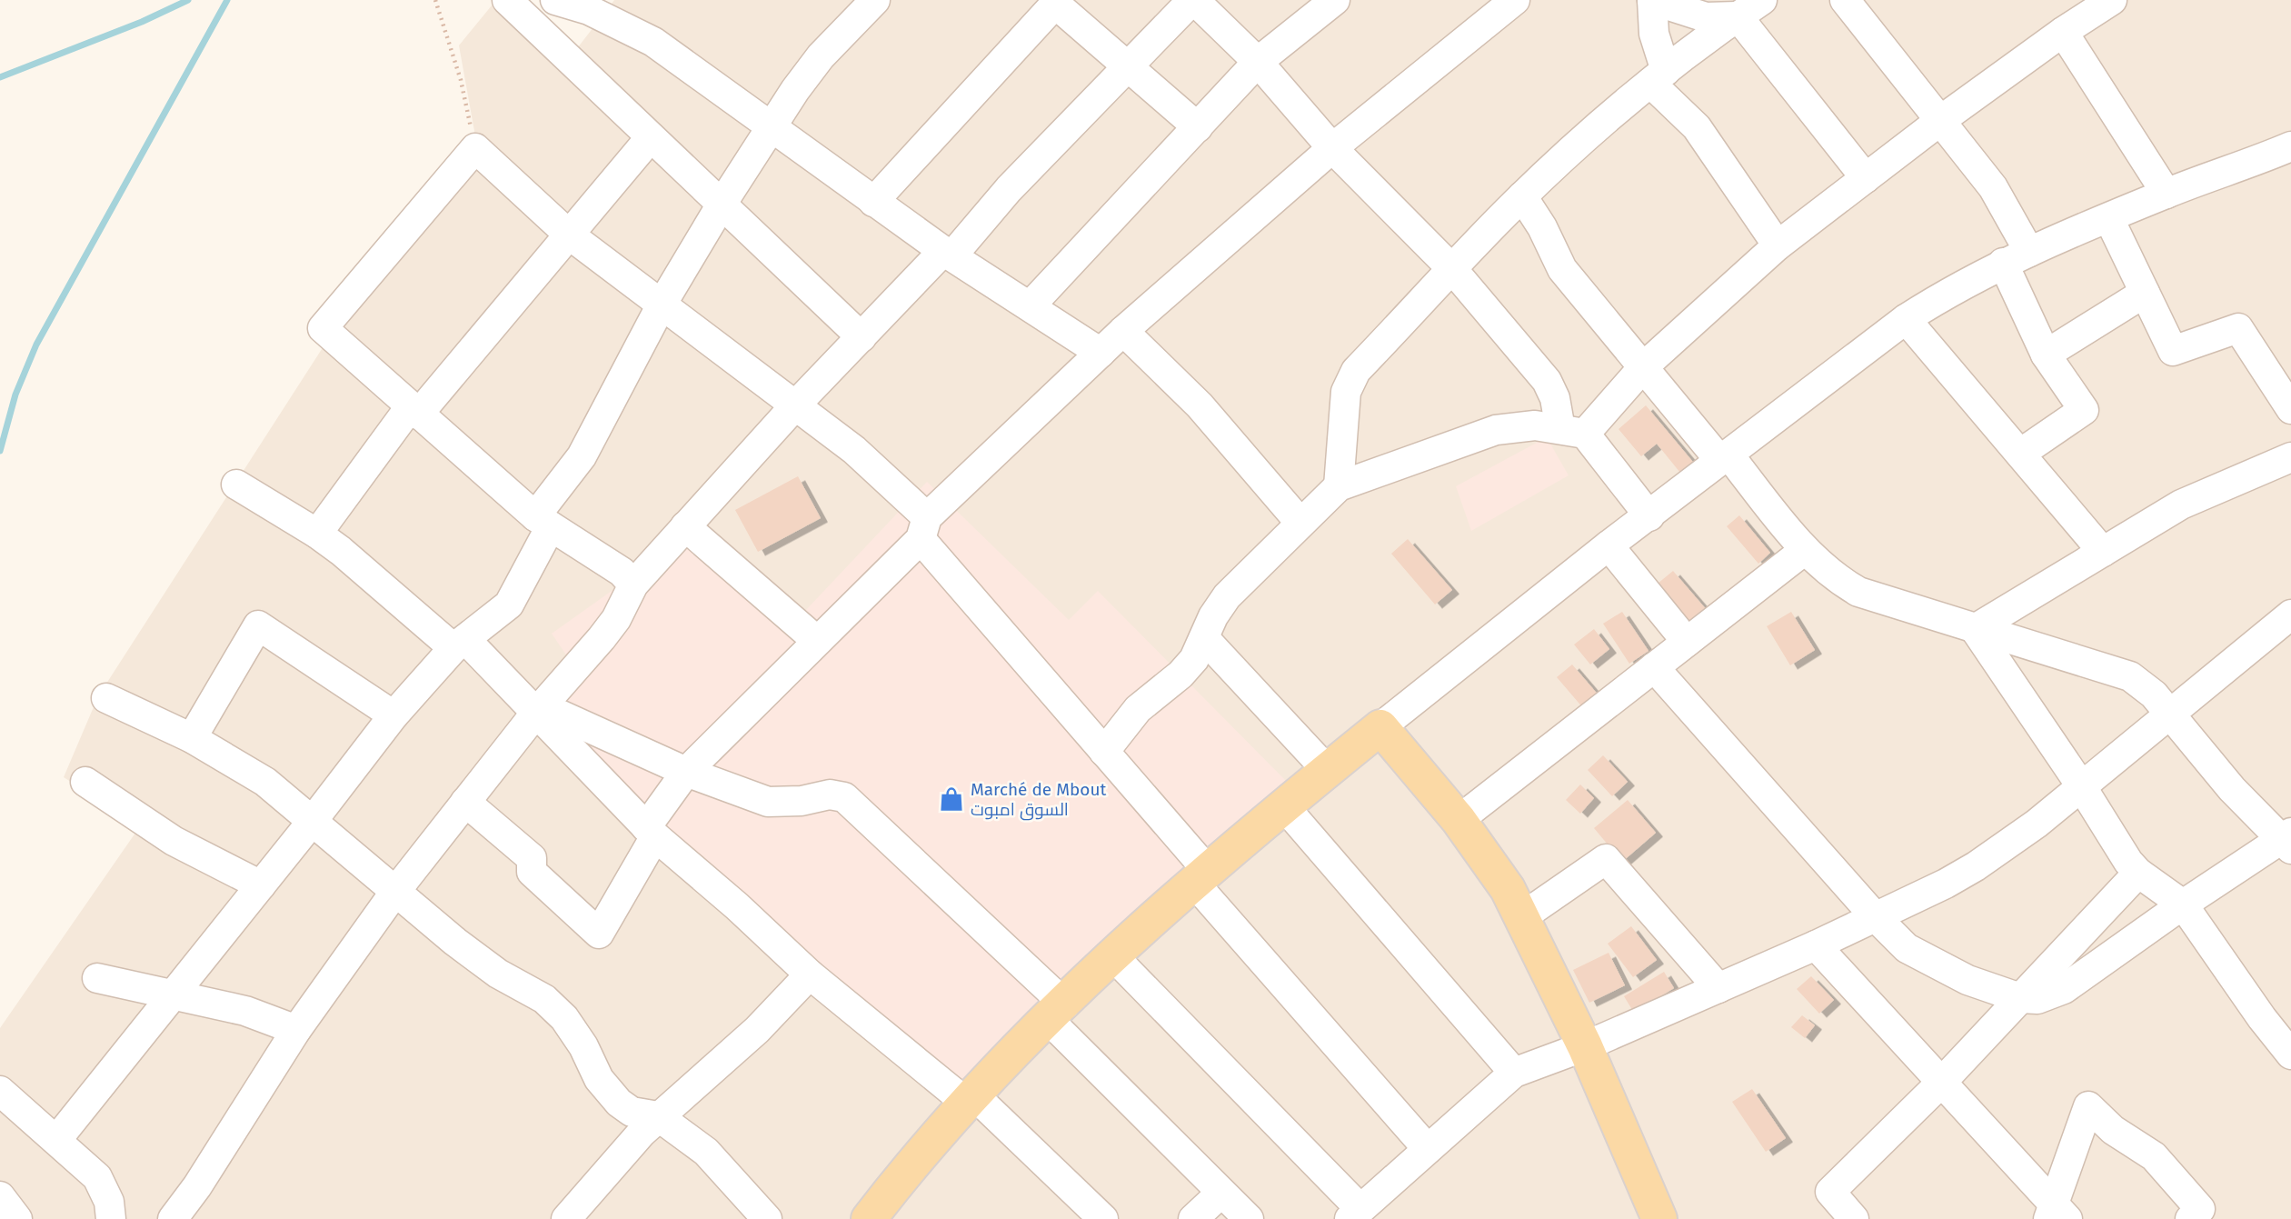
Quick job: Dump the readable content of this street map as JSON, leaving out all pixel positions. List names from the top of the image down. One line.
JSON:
{"places":{"shop":["Marché de Mbout السوق امبوت"]}}
